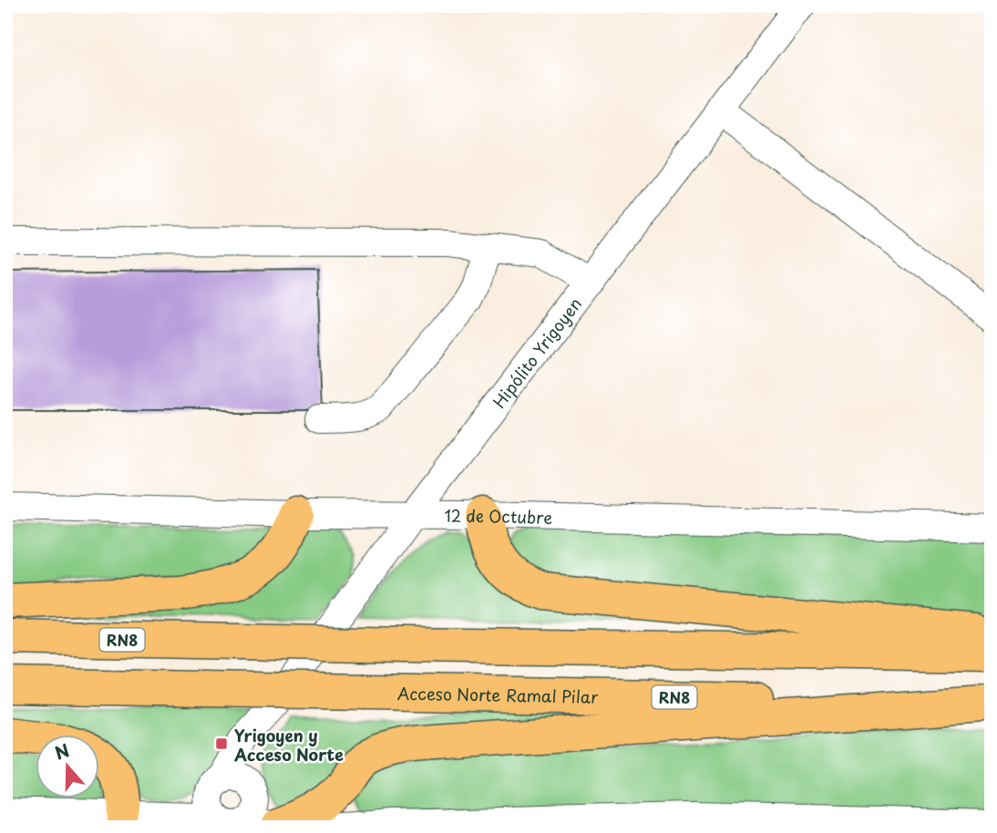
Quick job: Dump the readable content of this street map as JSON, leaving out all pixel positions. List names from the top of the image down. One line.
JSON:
{"streets":{"highway":["RN8","Acceso Norte Ramal Pilar"],"street":["Hipólito Yrigoyen","12 de Octubre"]},"crossings":[["Hipólito Yrigoyen","12 de Octubre"]],"places":{"transit":["Yrigoyen y Acceso Norte"]},"north":"top"}
